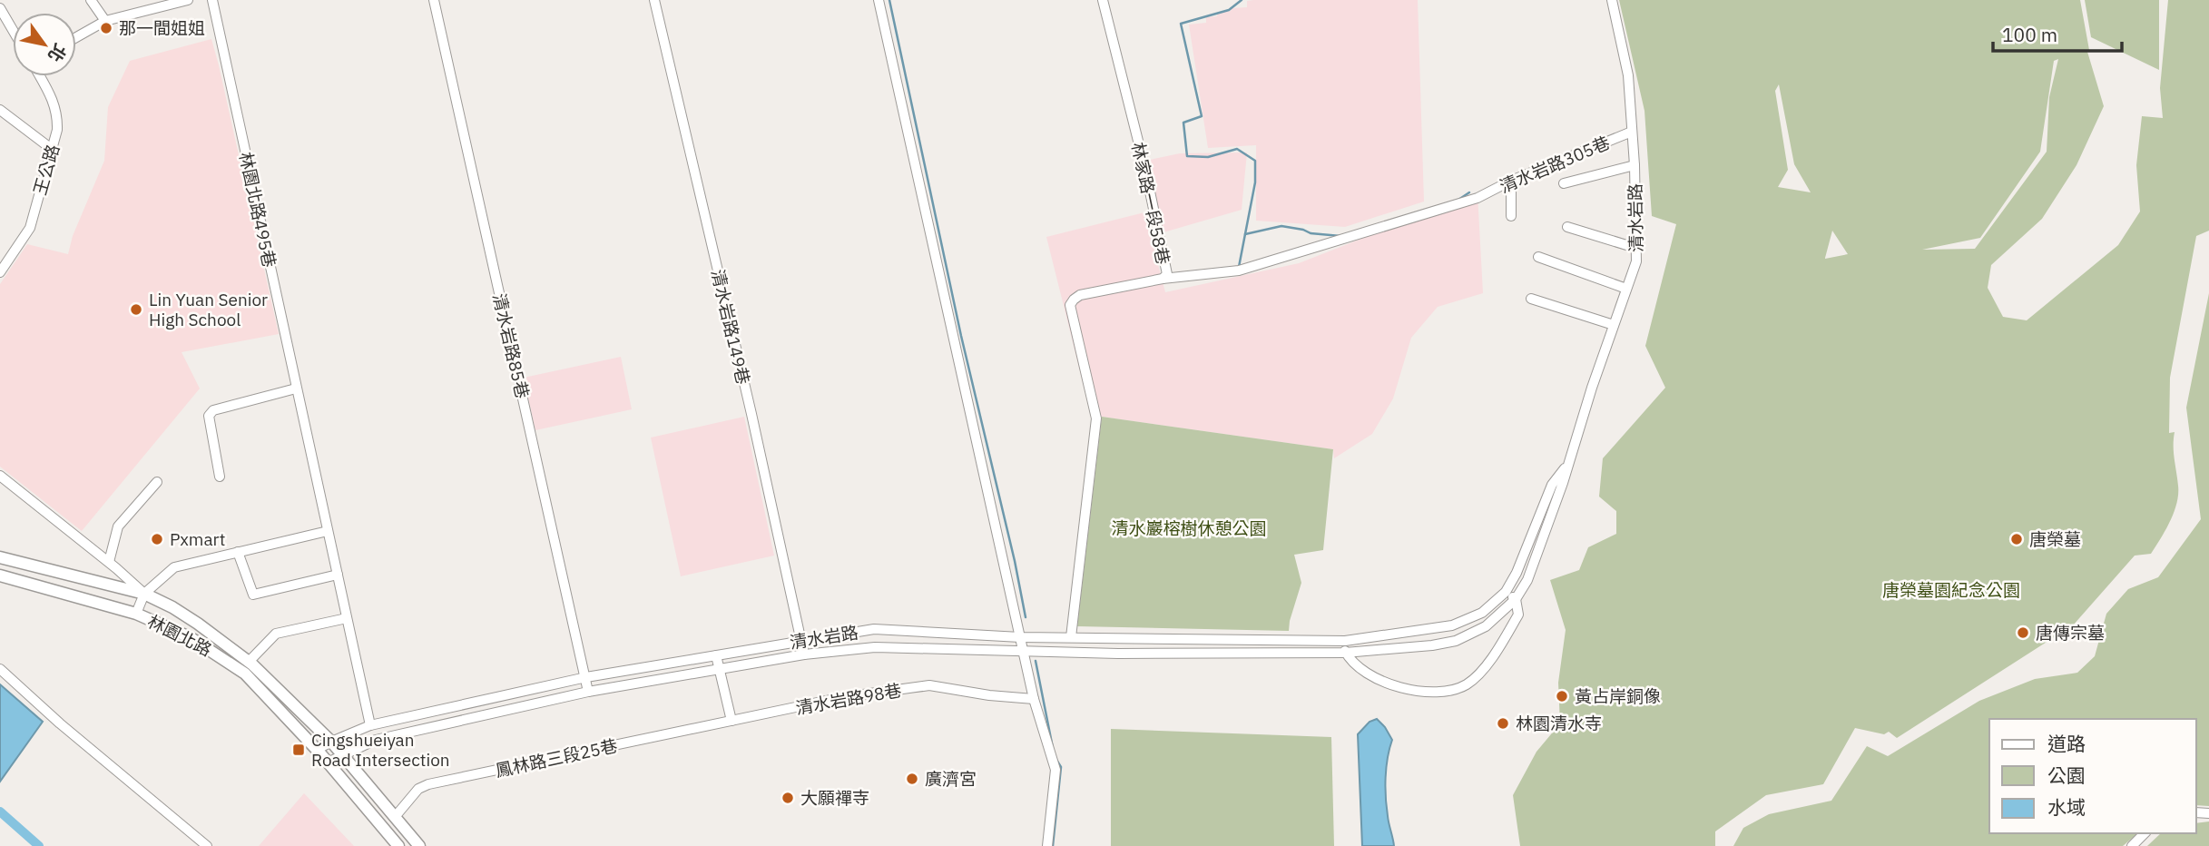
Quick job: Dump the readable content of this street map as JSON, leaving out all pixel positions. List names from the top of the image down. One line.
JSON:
{"streets":{"main road":["林園北路"],"street":["清水岩路305巷","王公路","林家路一段58巷","林園北路495巷","清水岩路","清水岩路149巷","清水岩路85巷","清水岩路98巷","鳳林路三段25巷"]},"crossings":[["清水岩路305巷","林家路一段58巷"],["清水岩路305巷","清水岩路"],["林家路一段58巷","清水岩路"],["林園北路495巷","清水岩路"],["清水岩路","清水岩路149巷"],["清水岩路","清水岩路85巷"],["清水岩路","林園北路"],["清水岩路98巷","鳳林路三段25巷"]],"parks":["清水巖榕樹休憩公園","唐榮墓園紀念公園"],"places":{"other":["那一間姐姐","Lin Yuan Senior High School","Pxmart","唐榮墓","唐傳宗墓","黃占岸銅像","林園清水寺","廣濟宮","大願禪寺"],"transit":["Cingshueiyan Road Intersection"]},"legend":["道路","公園","水域"],"scale_bar":"100 m","north":"bottom right"}
